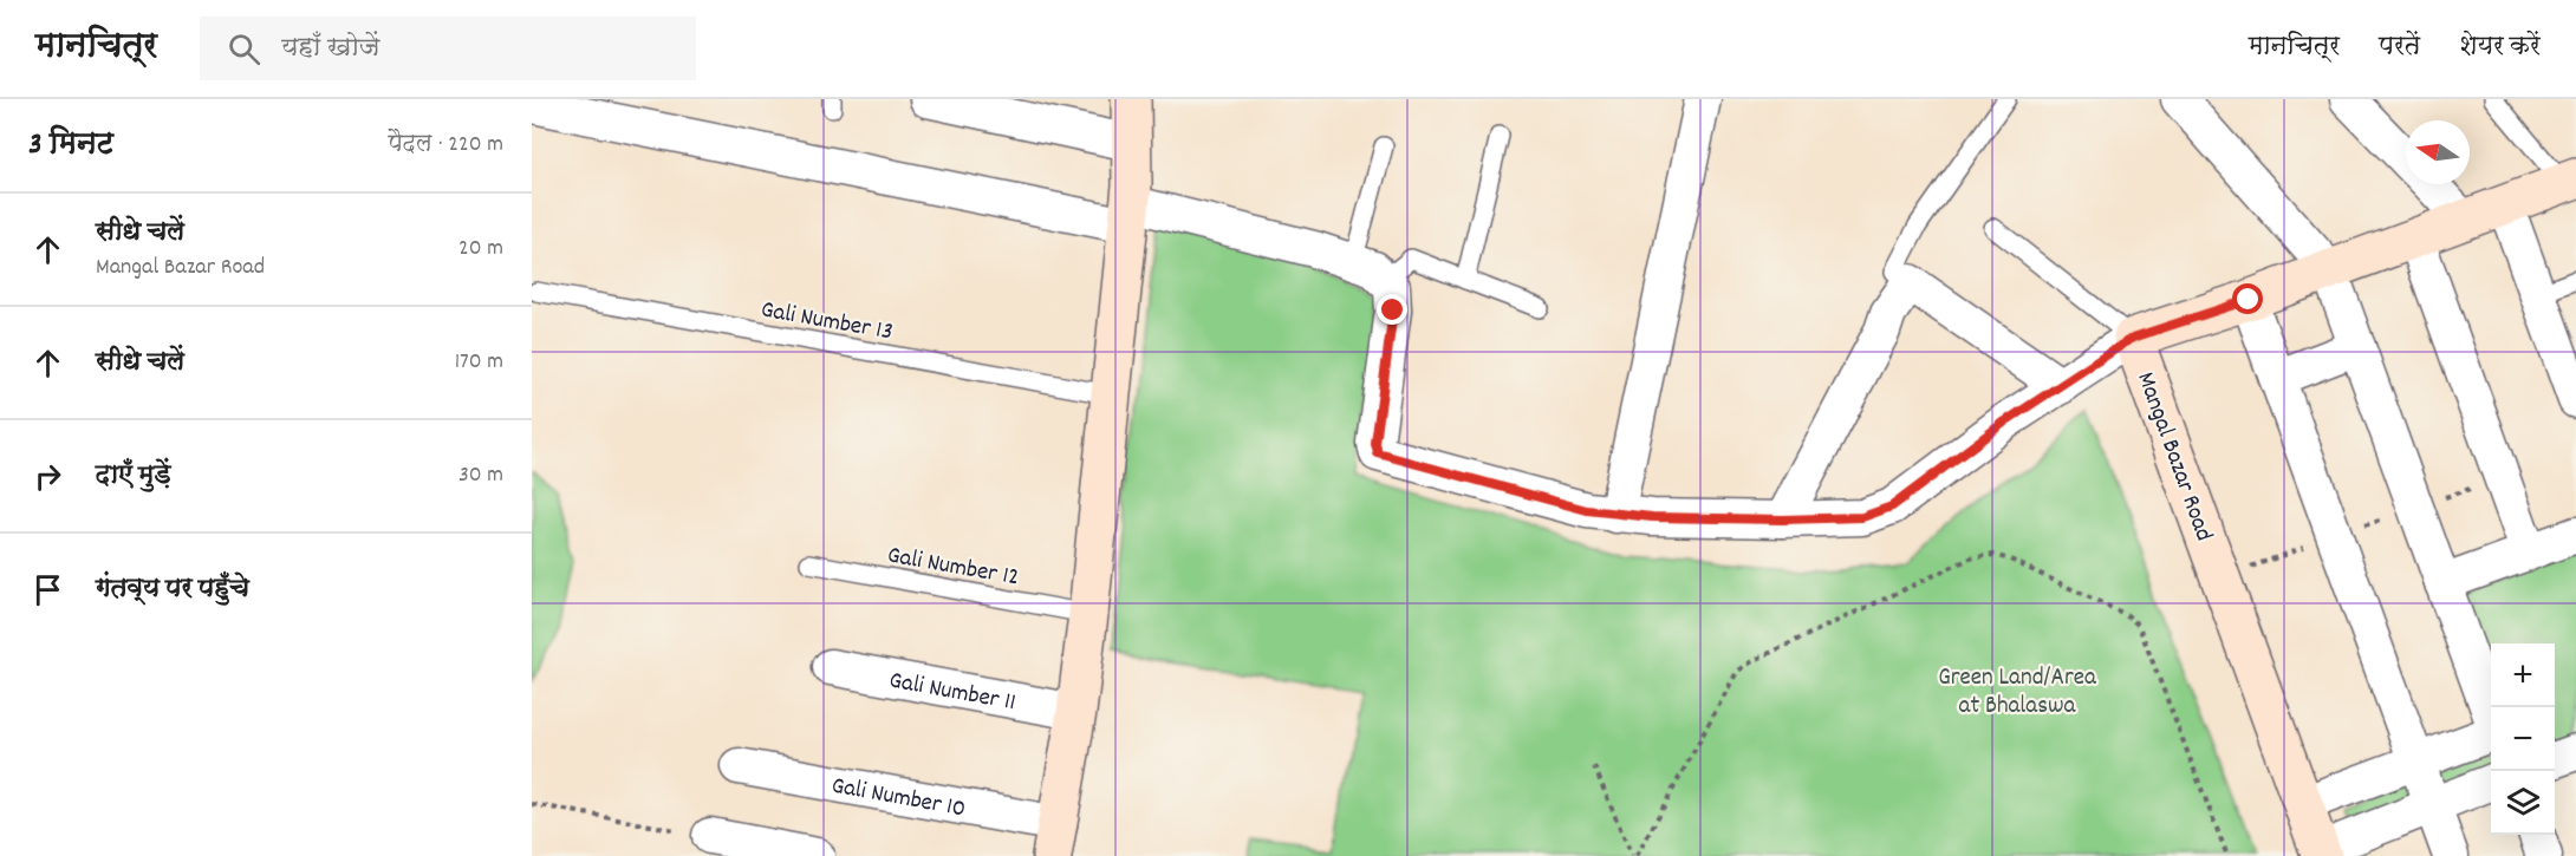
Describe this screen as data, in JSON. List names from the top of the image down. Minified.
{"streets":{"street":["Mangal Bazar Road","Gali Number 11","Gali Number 10"],"lane":["Gali Number 13","Gali Number 12"]},"parks":["Green Land/Area at Bhalaswa"],"north":"left","page":{"header":"मानचित्र","search":"यहाँ खोजें","nav":["मानचित्र","परतें","शेयर करें"],"heading":["3 मिनट","पैदल · 220 m"],"list":[["सीधे चलें","Mangal Bazar Road","20 m"],["सीधे चलें","170 m"],["दाएँ मुड़ें","30 m"],"गंतव्य पर पहुँचे"],"map_buttons":["+","−"]}}
